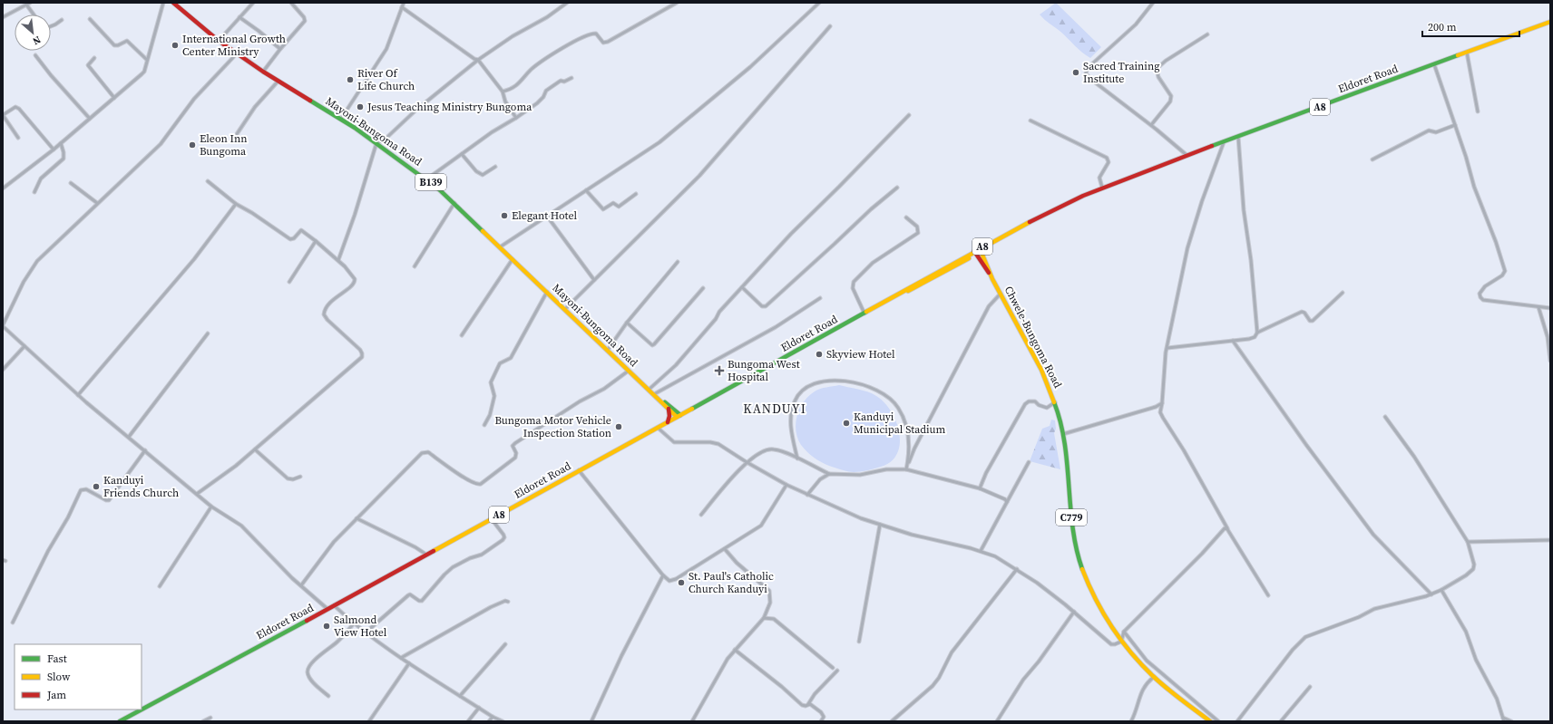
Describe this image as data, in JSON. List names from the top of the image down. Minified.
{"streets":{"main road":["Eldoret Road","A8","Mayoni-Bungoma Road","B139","Chwele-Bungoma Road","C779"]},"crossings":[["Eldoret Road","Chwele-Bungoma Road"]],"districts":["KANDUYI"],"places":{"other":["International Growth Center Ministry","Sacred Training Institute","River Of Life Church","Jesus Teaching Ministry Bungoma","Eleon Inn Bungoma","Elegant Hotel","Skyview Hotel","Kanduyi Municipal Stadium","Bungoma Motor Vehicle Inspection Station","Kanduyi Friends Church","St. Paul's Catholic Church Kanduyi","Salmond View Hotel"],"health":["Bungoma West Hospital"]},"legend":["Fast","Slow","Jam"],"scale_bar":"200 m","north":"bottom right"}
